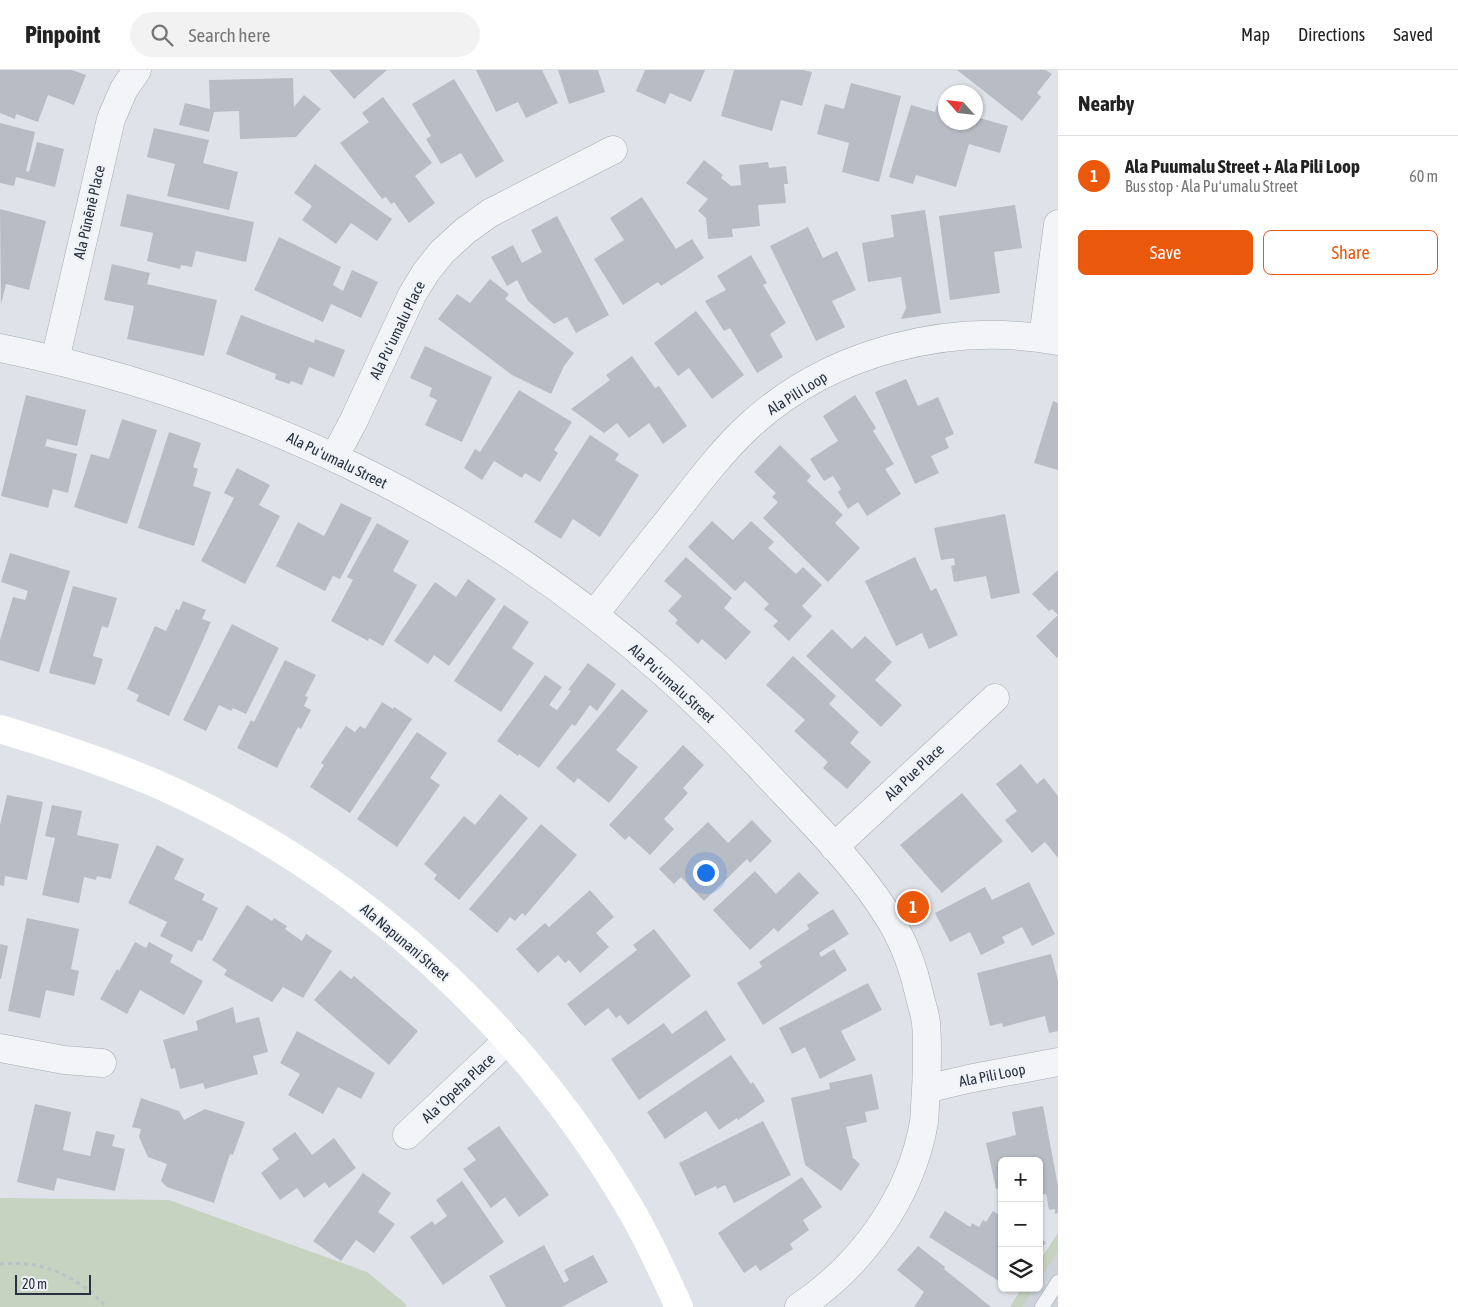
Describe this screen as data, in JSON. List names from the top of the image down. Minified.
{"streets":{"street":["Ala Pūnēnē Place","Ala Puʻumalu Place","Ala Pili Loop","Ala Puʻumalu Street","Ala Pue Place","Ala Napunani Street","Ala ʻOpeha Place"]},"crossings":[["Ala Pūnēnē Place","Ala Puʻumalu Street"],["Ala Puʻumalu Place","Ala Puʻumalu Street"],["Ala Pili Loop","Ala Puʻumalu Street"],["Ala Puʻumalu Street","Ala Pue Place"],["Ala Napunani Street","Ala ʻOpeha Place"]],"scale_bar":"20 m","north":"top left","page":{"header":"Pinpoint","search":"Search here","nav":["Map","Directions","Saved"],"heading":"Nearby","list":[{"mark":"1","name":"Ala Puumalu Street + Ala Pili Loop","note":"Bus stop · Ala Puʻumalu Street","value":"60 m"}],"buttons":["Save","Share"],"pins":"1","map_buttons":["+","−"],"scale":"20 m"}}
